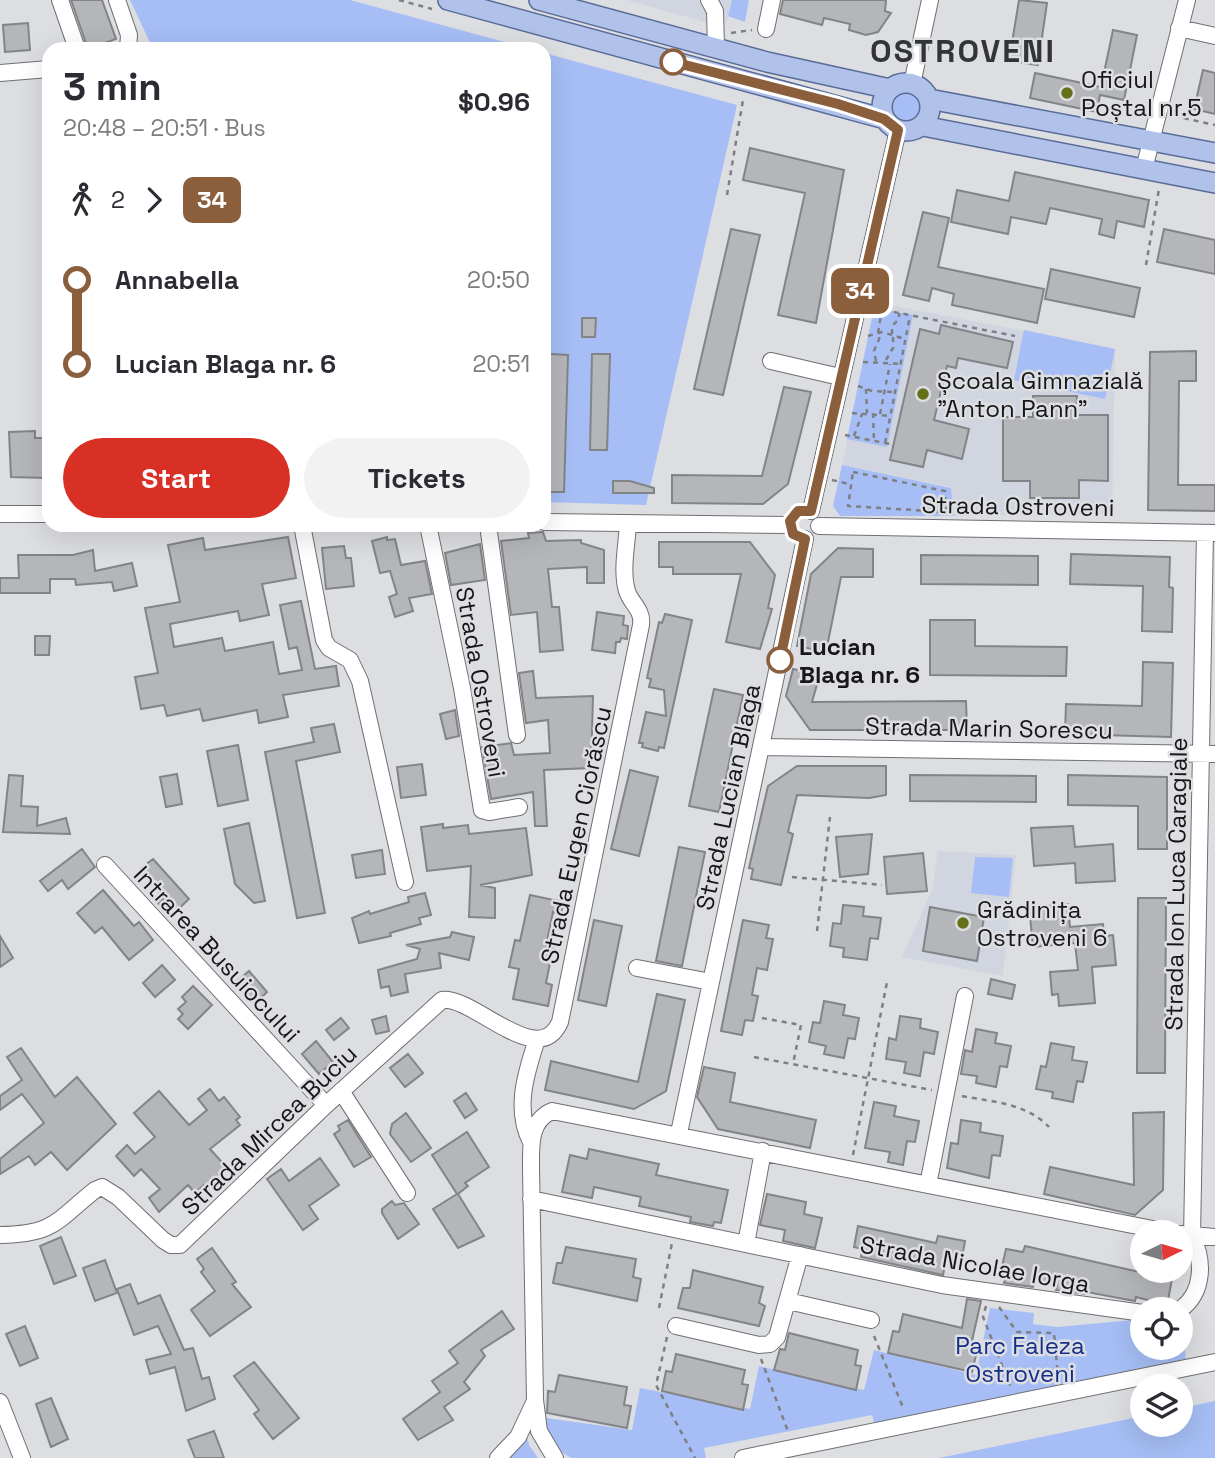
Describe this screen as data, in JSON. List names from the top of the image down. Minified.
{"streets":{"street":["Strada Ostroveni","Strada Marin Sorescu","Strada Lucian Blaga","Strada Eugen Ciorăscu","Strada Ion Luca Caragiale","Intrarea Busuiocului","Strada Mircea Buciu","Strada Nicolae Iorga"]},"crossings":[["Strada Ostroveni","Strada Lucian Blaga"],["Strada Ostroveni","Strada Ion Luca Caragiale"],["Strada Marin Sorescu","Strada Lucian Blaga"],["Strada Marin Sorescu","Strada Ion Luca Caragiale"],["Strada Eugen Ciorăscu","Strada Mircea Buciu"],["Intrarea Busuiocului","Strada Mircea Buciu"]],"districts":["OSTROVENI"],"parks":["Parc Faleza Ostroveni"],"places":["Oficiul Poștal nr.5","Școala Gimnazială \"Anton Pann\"","Lucian Blaga nr. 6","Grădinița Ostroveni 6"],"lines":["bus line 34"],"north":"right","page":{"on_map":"34","heading":["3 min","20:48 – 20:51 · Bus","$0.96"],"legs":["2","34"],"list":[{"name":"Annabella","value":"20:50"},{"name":"Lucian Blaga nr. 6","value":"20:51"}],"buttons":["Start","Tickets"]}}
